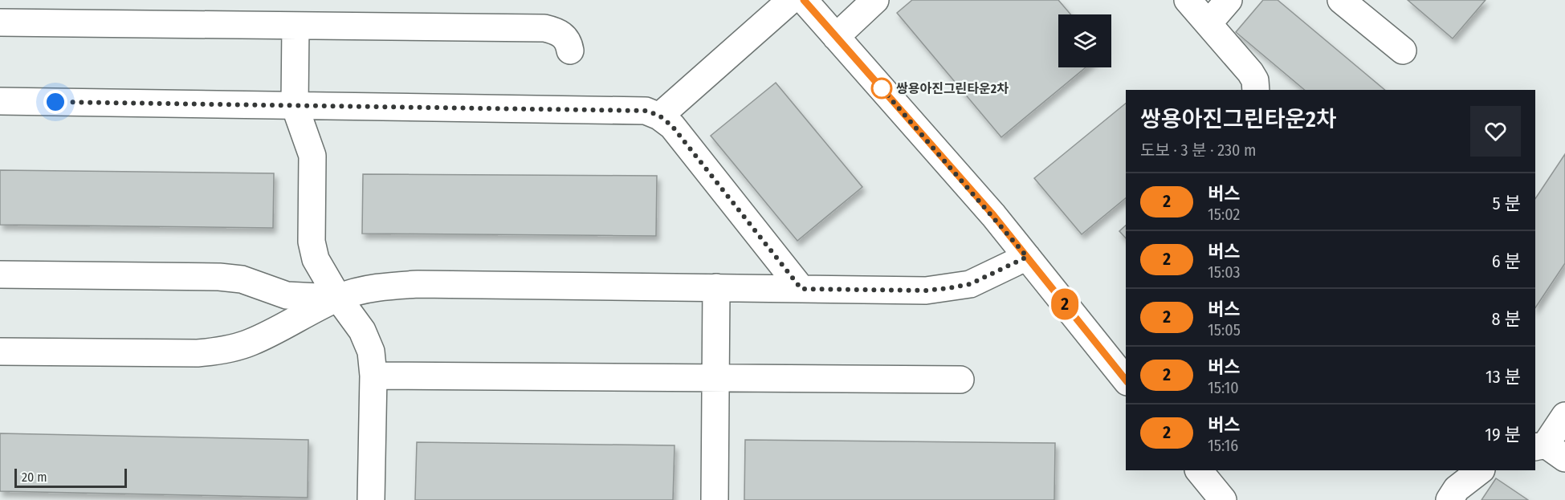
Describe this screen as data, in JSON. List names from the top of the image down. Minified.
{"places":["쌍용아진그린타운2차"],"lines":["bus line 2"],"scale_bar":"20 m","page":{"on_map":"2","heading":["쌍용아진그린타운2차","도보 · 3 분 · 230 m"],"list":[{"mark":"2","name":"버스","note":"15:02","value":"5 분"},{"mark":"2","name":"버스","note":"15:03","value":"6 분"},{"mark":"2","name":"버스","note":"15:05","value":"8 분"},{"mark":"2","name":"버스","note":"15:10","value":"13 분"},{"mark":"2","name":"버스","note":"15:16","value":"19 분"}],"scale":"20 m"}}
